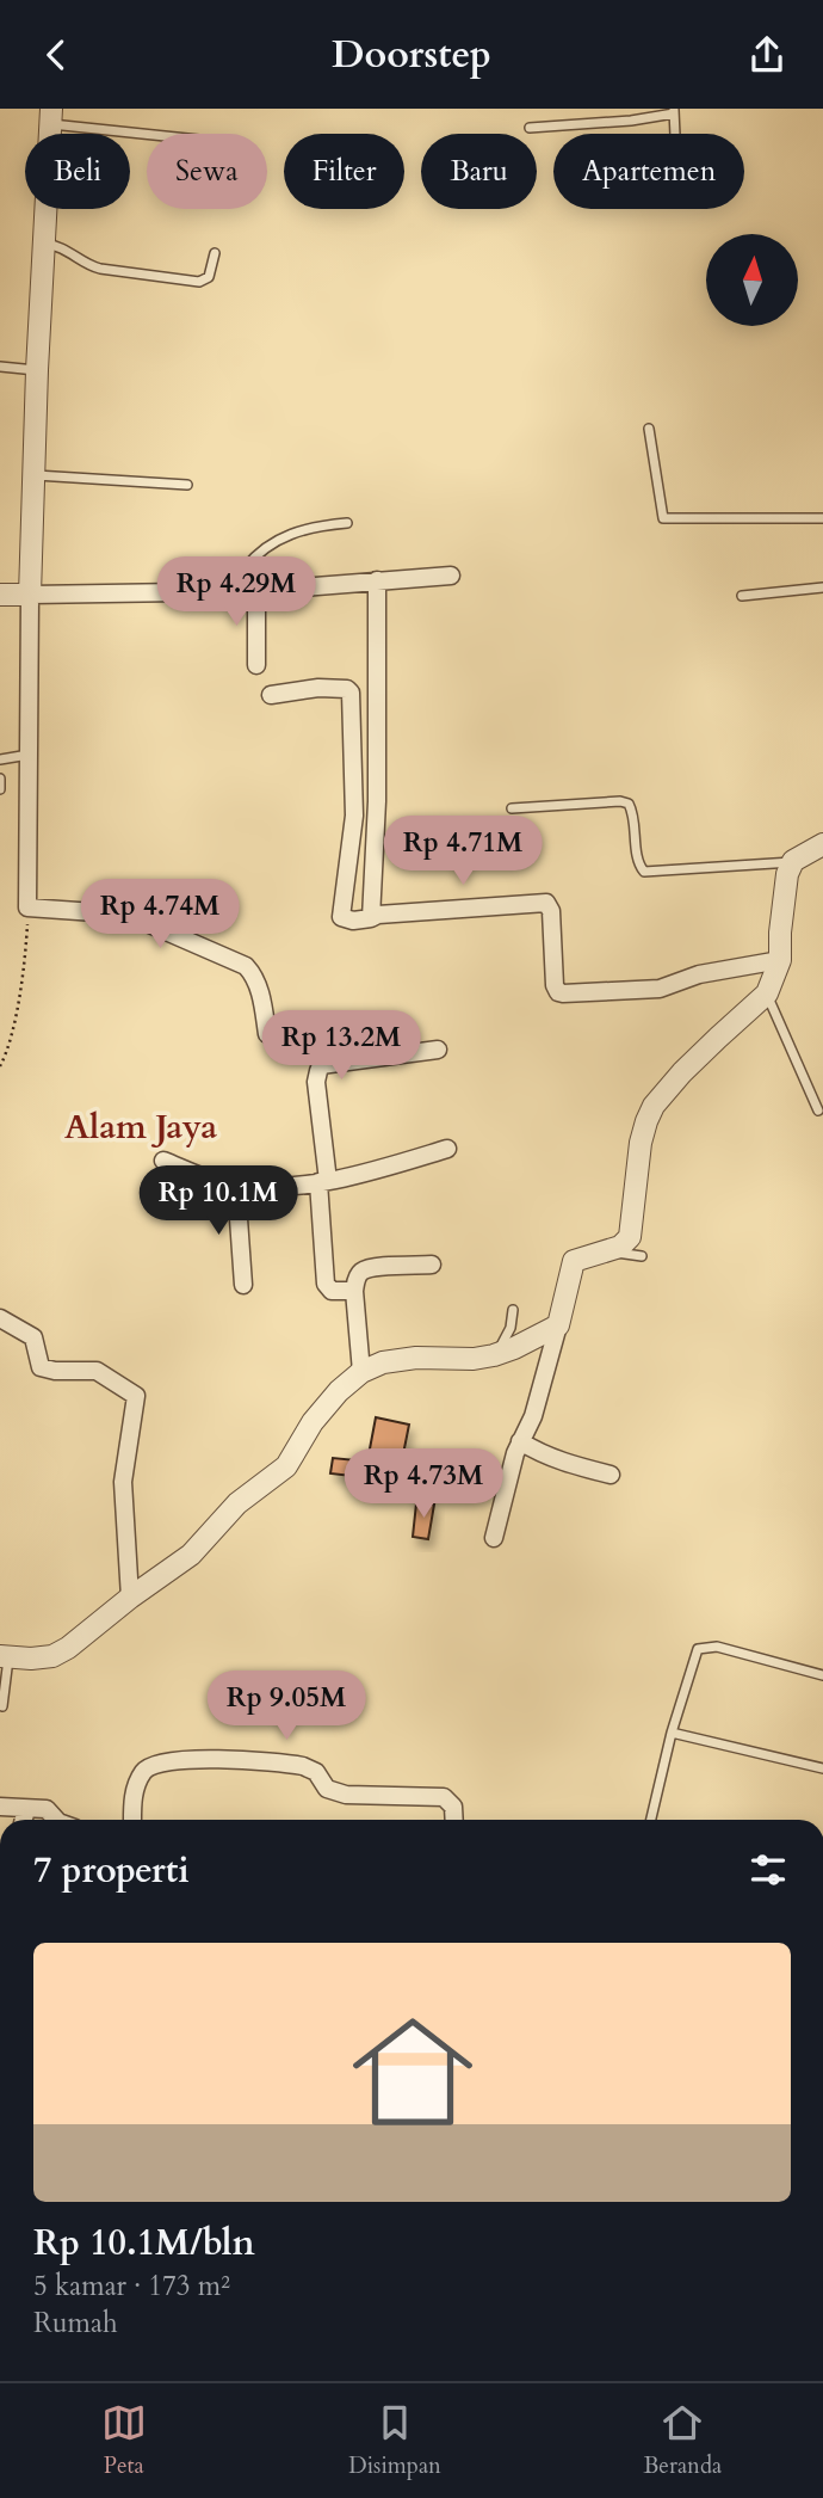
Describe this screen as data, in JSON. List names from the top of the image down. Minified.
{"districts":["Alam Jaya"],"north":"top","page":{"header":"Doorstep","chip":["Beli","Sewa","Filter","Baru","Apartemen"],"price":["Rp 4.29M","Rp 4.71M","Rp 4.74M","Rp 13.2M","Rp 10.1M","Rp 4.73M","Rp 9.05M"],"heading":"7 properti","list":[{"name":"Rp 10.1M/bln","note":"5 kamar · 173 m² · Rumah"}],"tabs":["Peta","Disimpan","Beranda"]}}
